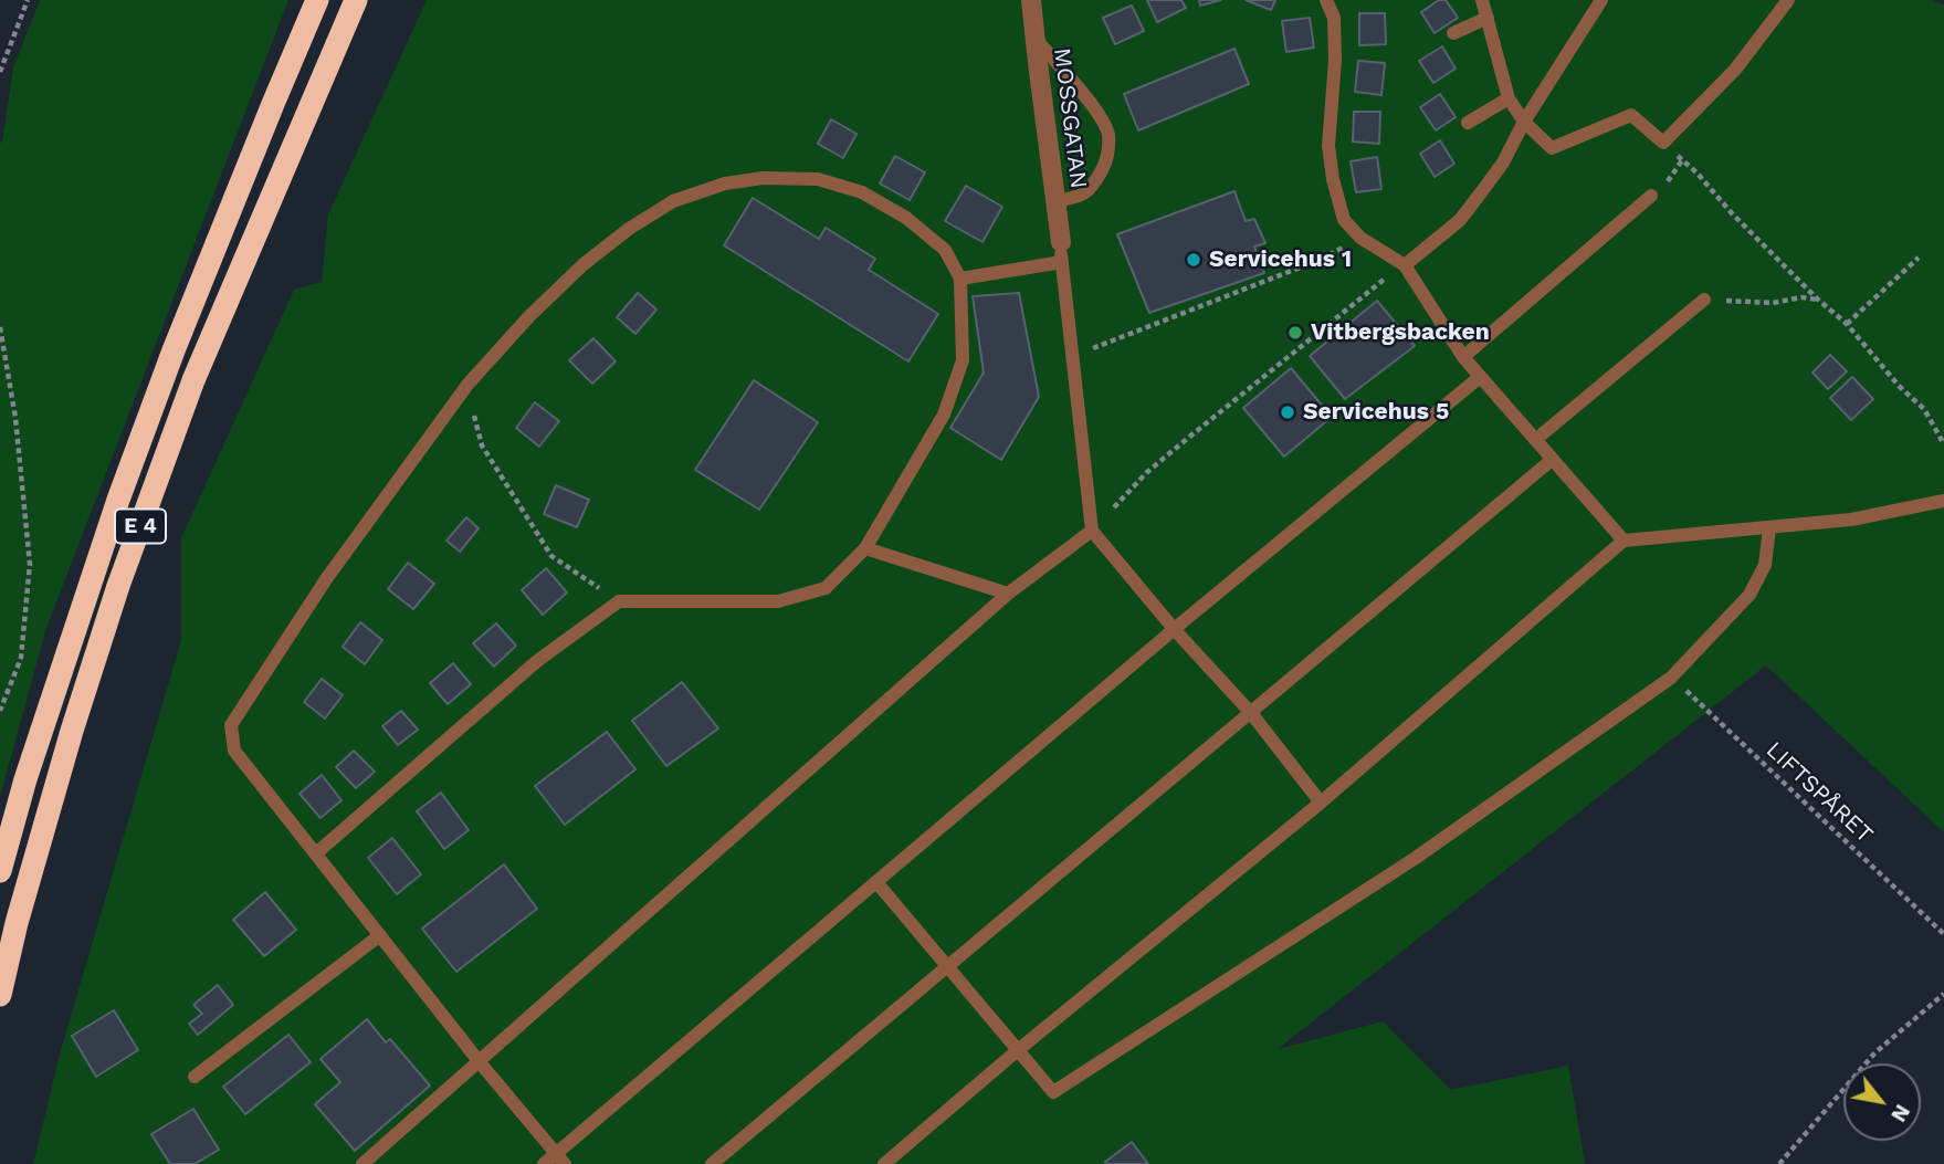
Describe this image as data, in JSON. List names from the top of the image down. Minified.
{"streets":{"highway":["E 4"],"street":["MOSSGATAN"],"path":["LIFTSPÅRET"]},"places":["Servicehus 1","Vitbergsbacken","Servicehus 5"],"north":"bottom right"}
